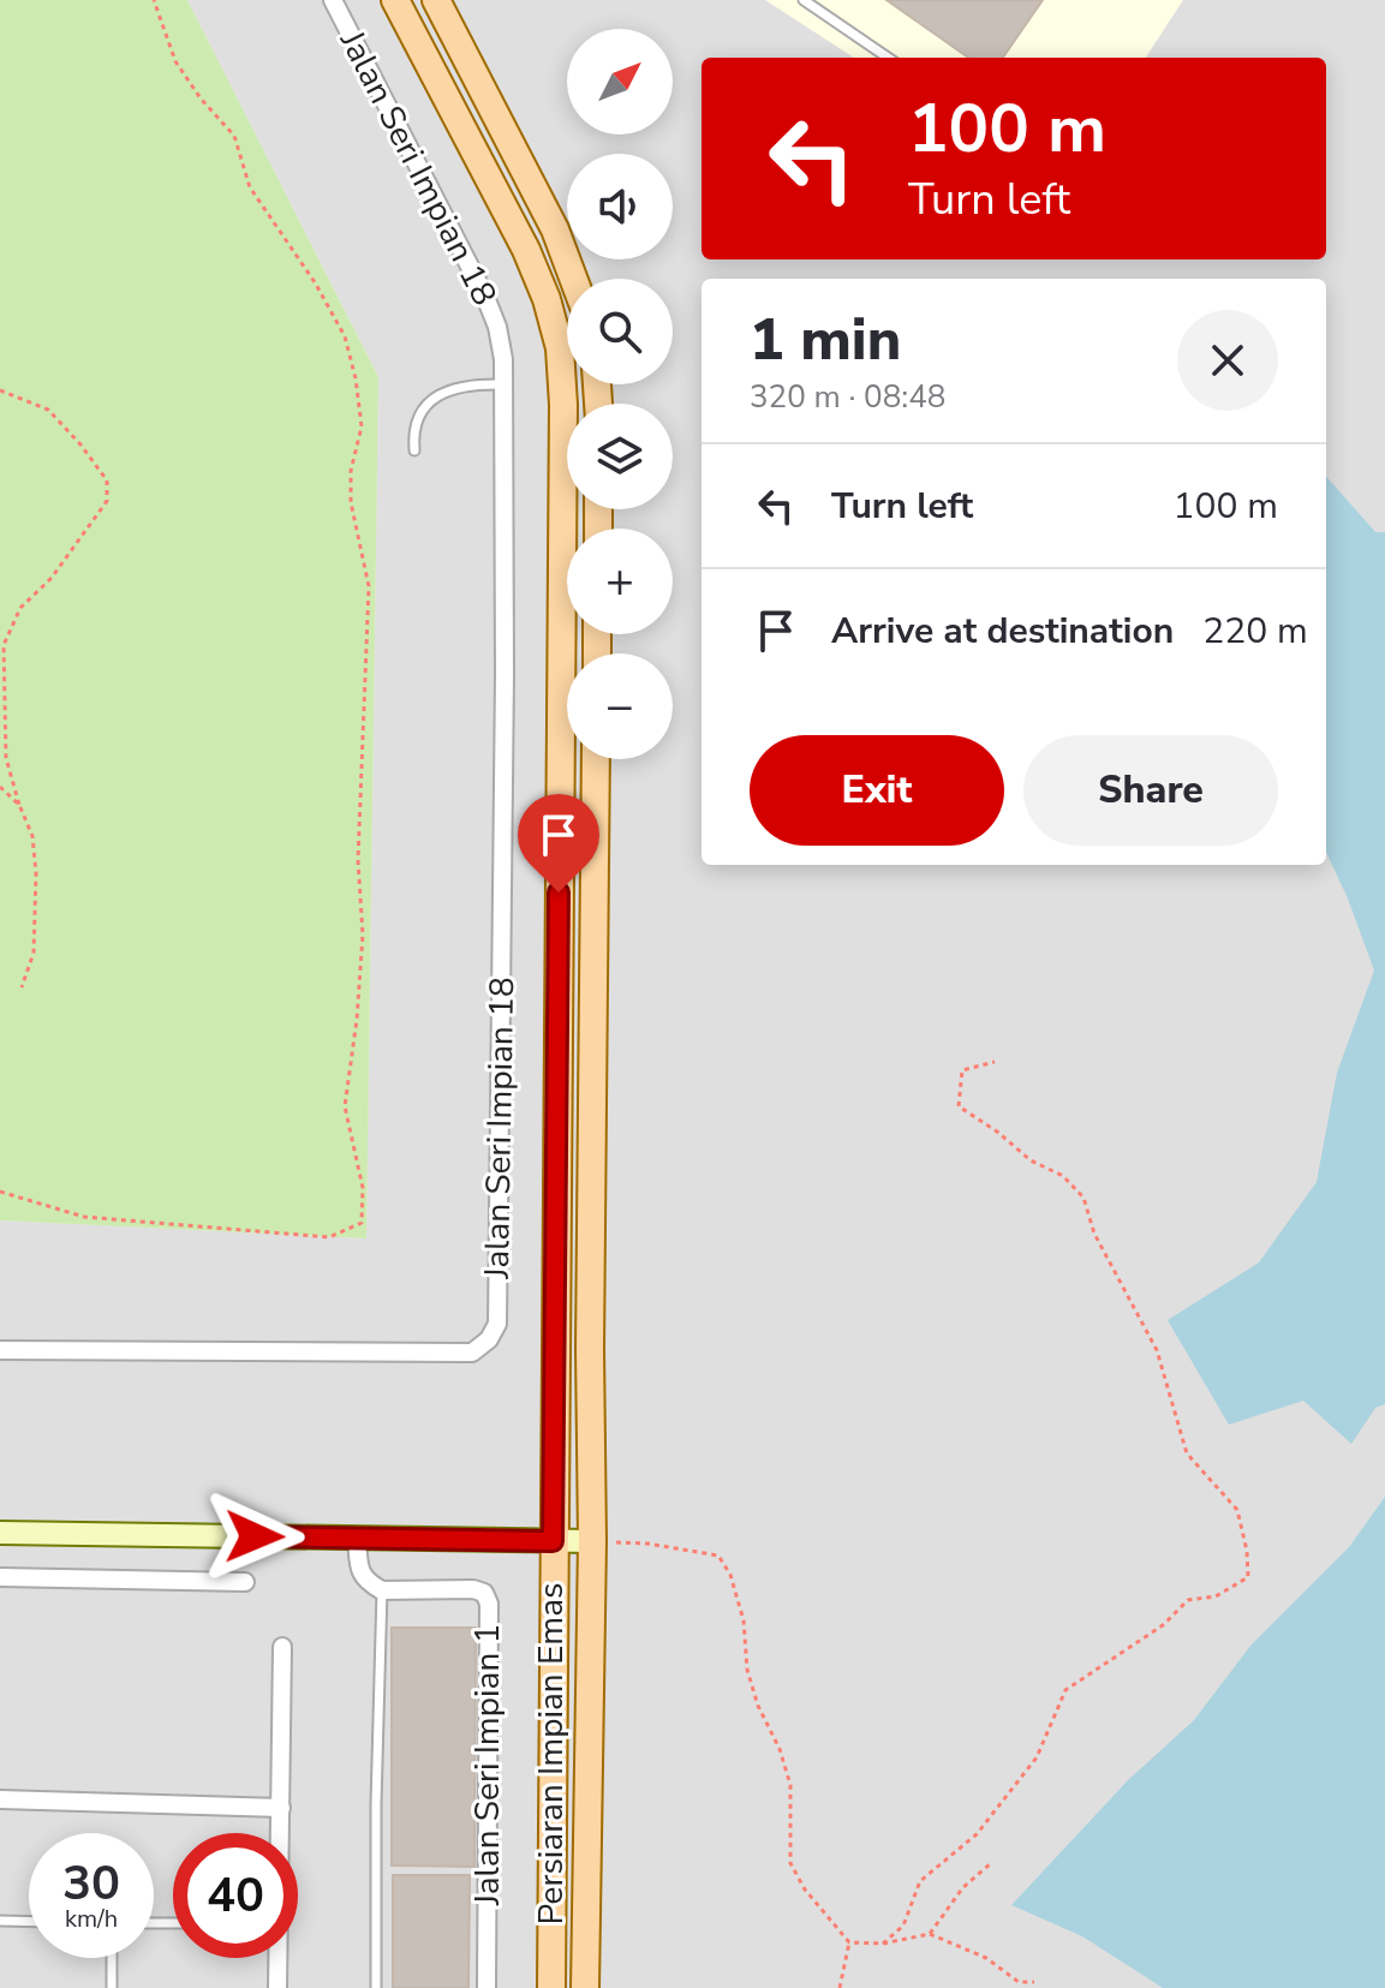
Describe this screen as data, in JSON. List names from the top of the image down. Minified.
{"streets":{"main road":["Persiaran Impian Emas"],"street":["Jalan Seri Impian 18","Jalan Seri Impian 1"]},"north":"top right","page":{"map_buttons":["+","−"],"turn":["100 m","Turn left"],"heading":["1 min","320 m · 08:48"],"list":[{"name":"Turn left","value":"100 m"},{"name":"Arrive at destination","value":"220 m"}],"buttons":["Exit","Share"],"speed":"30 km/h","limit":"40"}}
